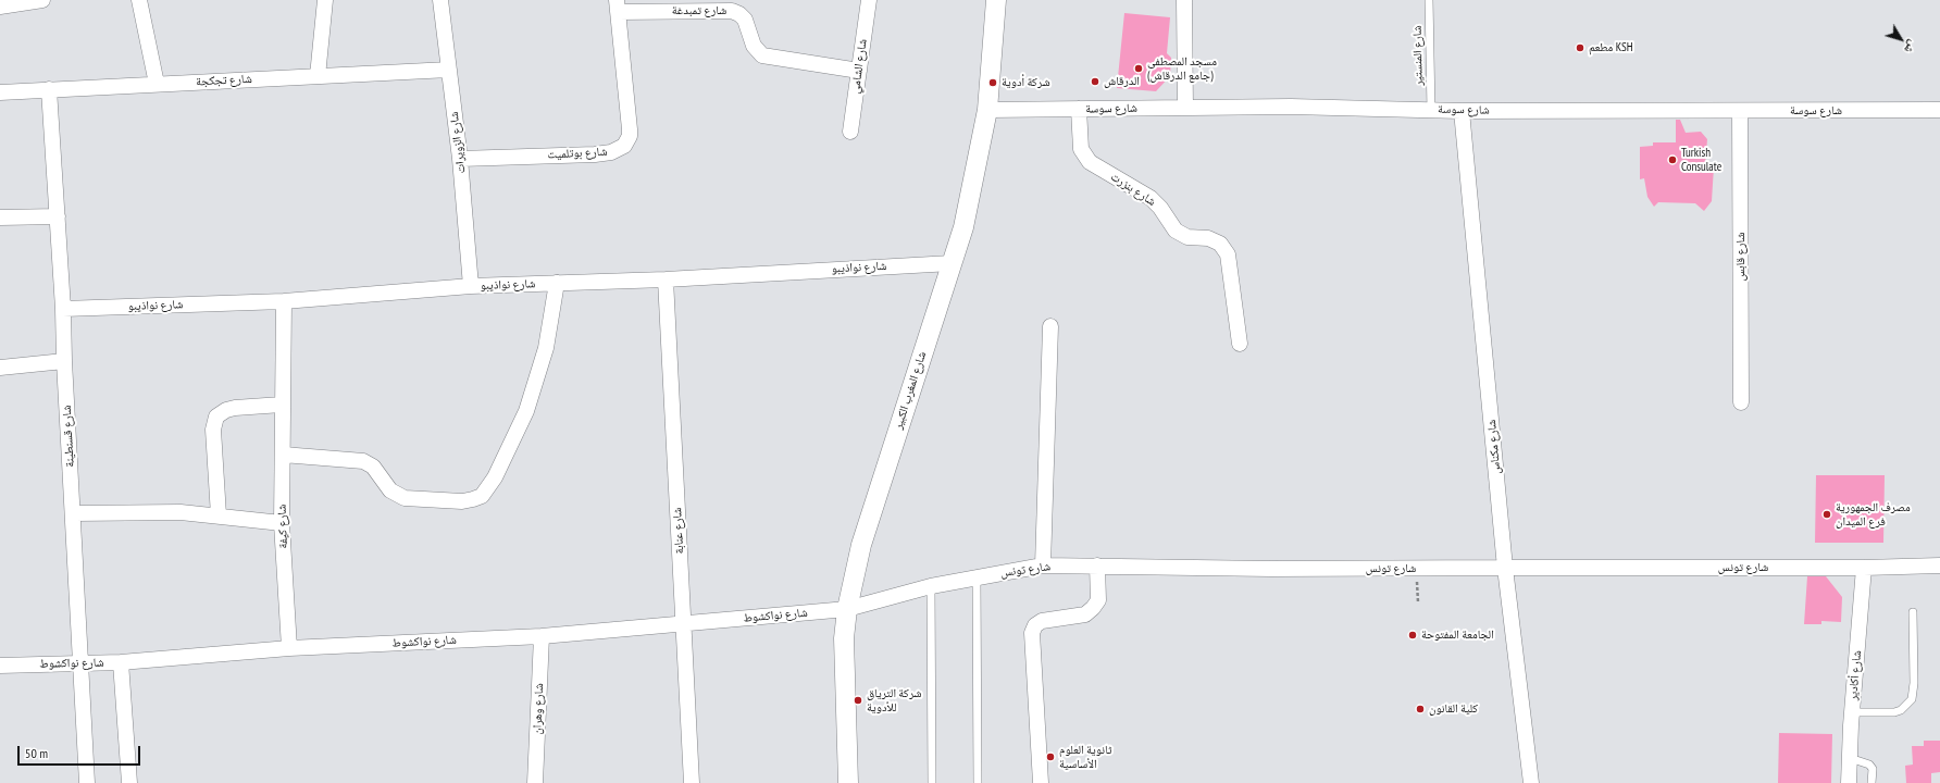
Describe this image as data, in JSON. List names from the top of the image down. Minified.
{"streets":{"street":["شارع تمبدغة","شارع الشامي","شارع تجكجة","شارع سوسة","شارع الزويرات","شارع بوتلميت","شارع بنزرت","شارع قابس","شارع نواذيبو","شارع المغرب الكبير","شارع قسنطينة","شارع مكناس","شارع كيفة","شارع عنابة","شارع تونس","شارع نواكشوط","شارع أكادير","شارع وهران"],"lane":["شارع المنستير"]},"crossings":[["شارع تمبدغة","شارع الشامي"],["شارع تمبدغة","شارع بوتلميت"],["شارع المنستير","شارع سوسة"],["شارع تجكجة","شارع الزويرات"],["شارع تجكجة","شارع قسنطينة"],["شارع سوسة","شارع بنزرت"],["شارع سوسة","شارع قابس"],["شارع سوسة","شارع المغرب الكبير"],["شارع سوسة","شارع مكناس"],["شارع الزويرات","شارع بوتلميت"],["شارع الزويرات","شارع نواذيبو"],["شارع نواذيبو","شارع المغرب الكبير"],["شارع نواذيبو","شارع قسنطينة"],["شارع نواذيبو","شارع كيفة"],["شارع نواذيبو","شارع عنابة"],["شارع المغرب الكبير","شارع تونس"],["شارع المغرب الكبير","شارع نواكشوط"],["شارع قسنطينة","شارع نواكشوط"],["شارع مكناس","شارع تونس"],["شارع كيفة","شارع نواكشوط"],["شارع عنابة","شارع نواكشوط"],["شارع تونس","شارع نواكشوط"],["شارع تونس","شارع أكادير"],["شارع نواكشوط","شارع وهران"]],"places":["مطعم KSH","مسجد المصطفى (جامع الدرقاش)","الدرقاش","شركة أدوية","Turkish Consulate","مصرف الجمهورية فرع الميدان","الجامعة المفتوحة","شركة الترياق للأدوية","كلية القانون","ثانوية العلوم الأساسية"],"scale_bar":"50 m","north":"bottom right"}
